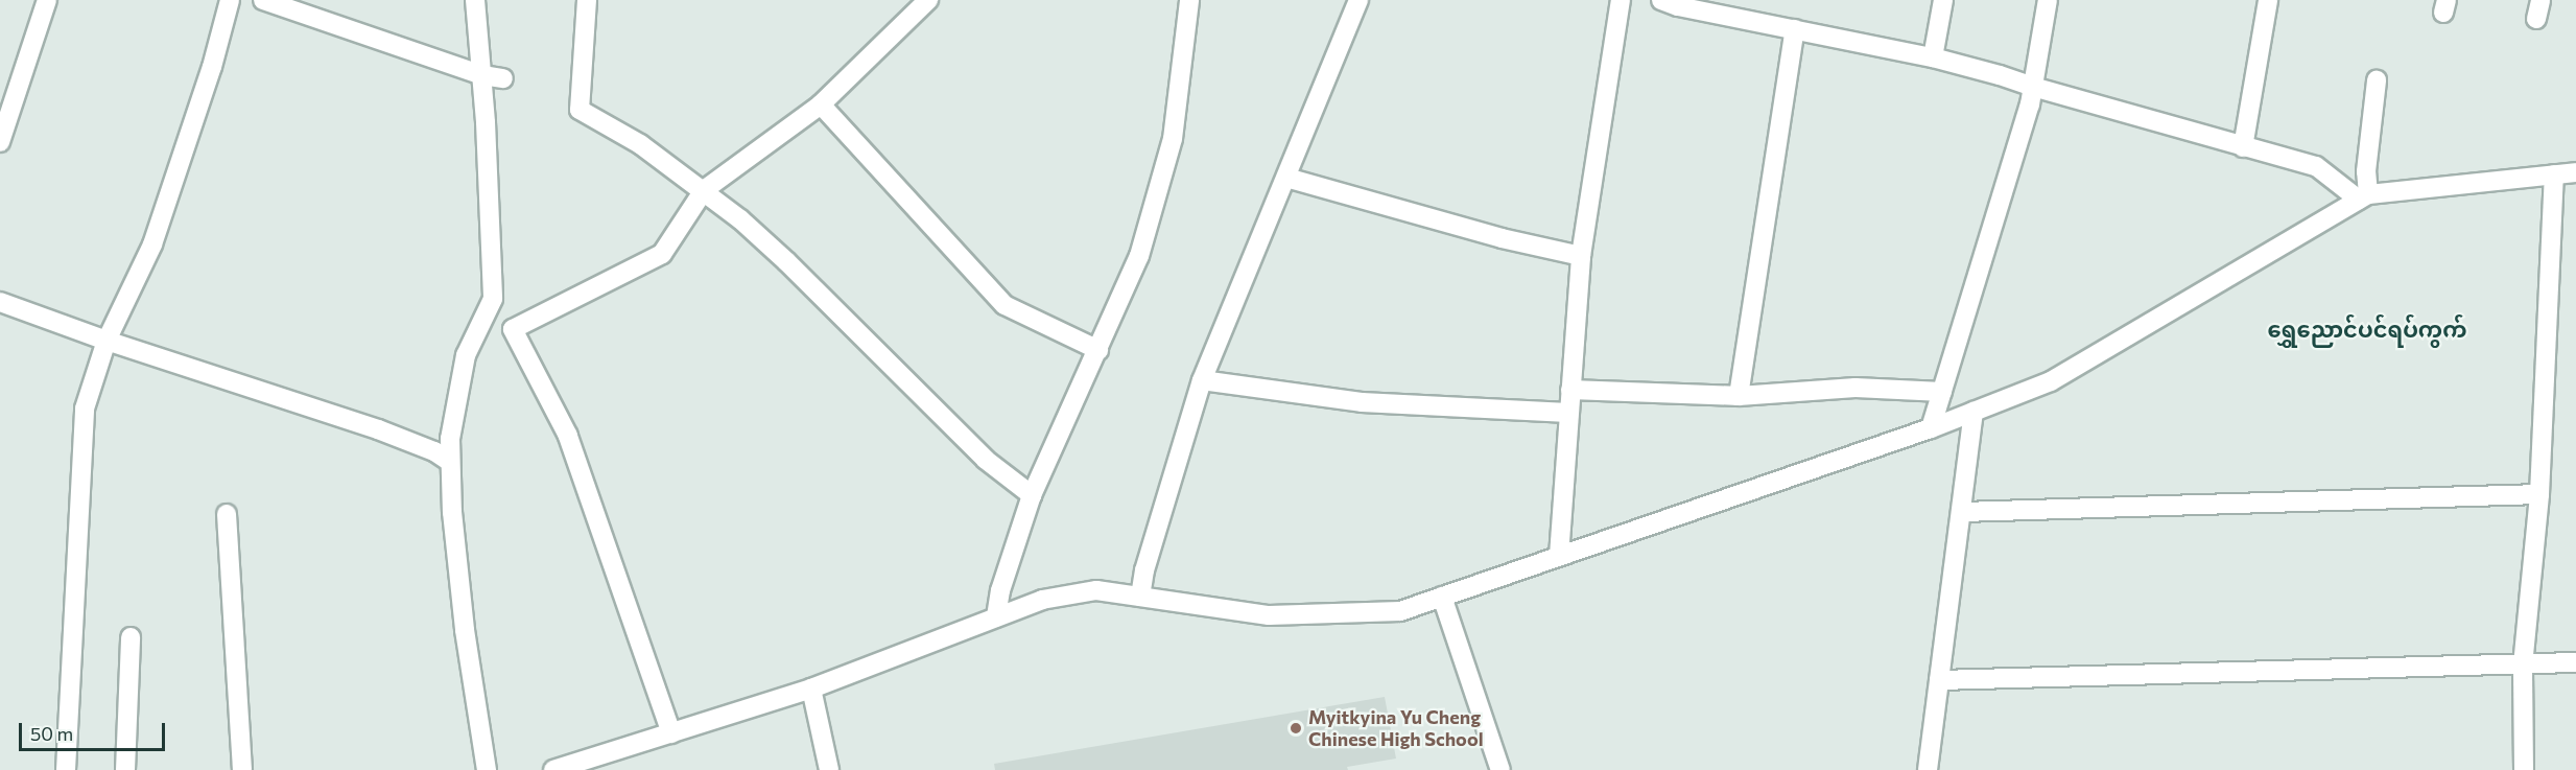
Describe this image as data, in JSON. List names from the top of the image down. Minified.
{"districts":["ရွှေညောင်ပင်ရပ်ကွက်"],"places":["Myitkyina Yu Cheng Chinese High School"],"scale_bar":"50 m"}
